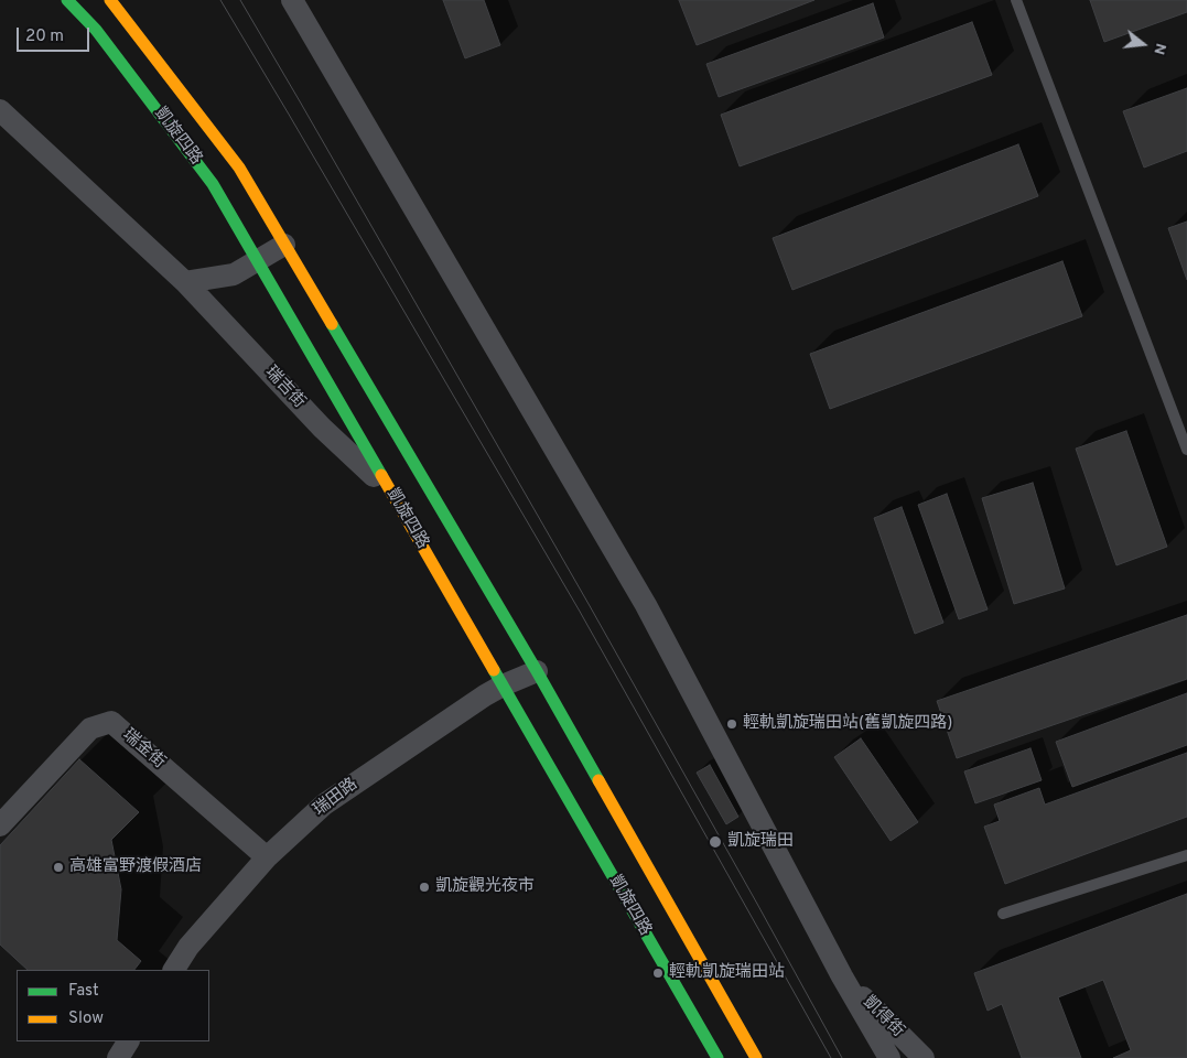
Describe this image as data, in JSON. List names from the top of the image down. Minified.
{"streets":{"street":["凱旋四路","瑞吉街","瑞金街","瑞田路","凱得街"]},"crossings":[["凱旋四路","瑞吉街"],["凱旋四路","瑞田路"],["瑞金街","瑞田路"]],"places":["輕軌凱旋瑞田站(舊凱旋四路)","凱旋瑞田","高雄富野渡假酒店","凱旋觀光夜市","輕軌凱旋瑞田站"],"legend":["Fast","Slow"],"scale_bar":"20 m","north":"right"}
